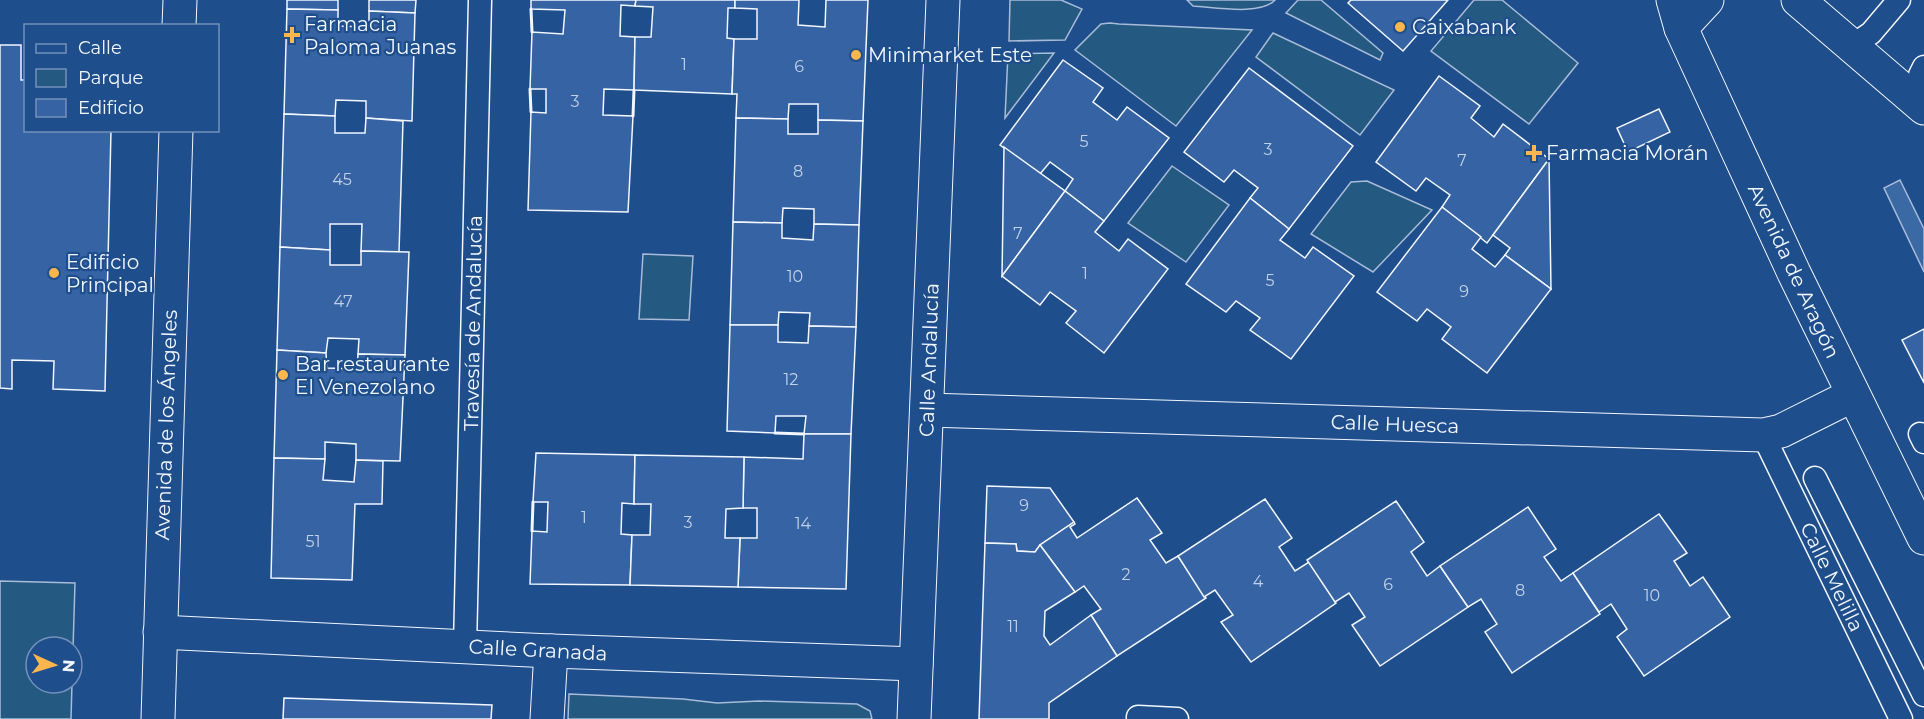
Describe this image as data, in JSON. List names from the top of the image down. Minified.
{"streets":{"street":["Avenida de Aragón","Calle Andalucía","Calle Huesca","Avenida de los Ángeles","Calle Granada"],"lane":["Travesía de Andalucía","Calle Melilla"]},"crossings":[["Avenida de Aragón","Calle Huesca"],["Travesía de Andalucía","Calle Granada"],["Calle Andalucía","Calle Huesca"],["Calle Andalucía","Calle Granada"],["Calle Huesca","Calle Melilla"],["Avenida de los Ángeles","Calle Granada"]],"places":{"other":["Caixabank","Minimarket Este","Edificio Principal","Bar restaurante El Venezolano"],"health":["Farmacia Paloma Juanas","Farmacia Morán"]},"house_numbers":["1","6","3","5","3","7","8","45","7","1","10","5","9","47","12","9","1","3","14","51","2","4","6","8","10","11"],"legend":["Calle","Parque","Edificio"],"north":"right"}
